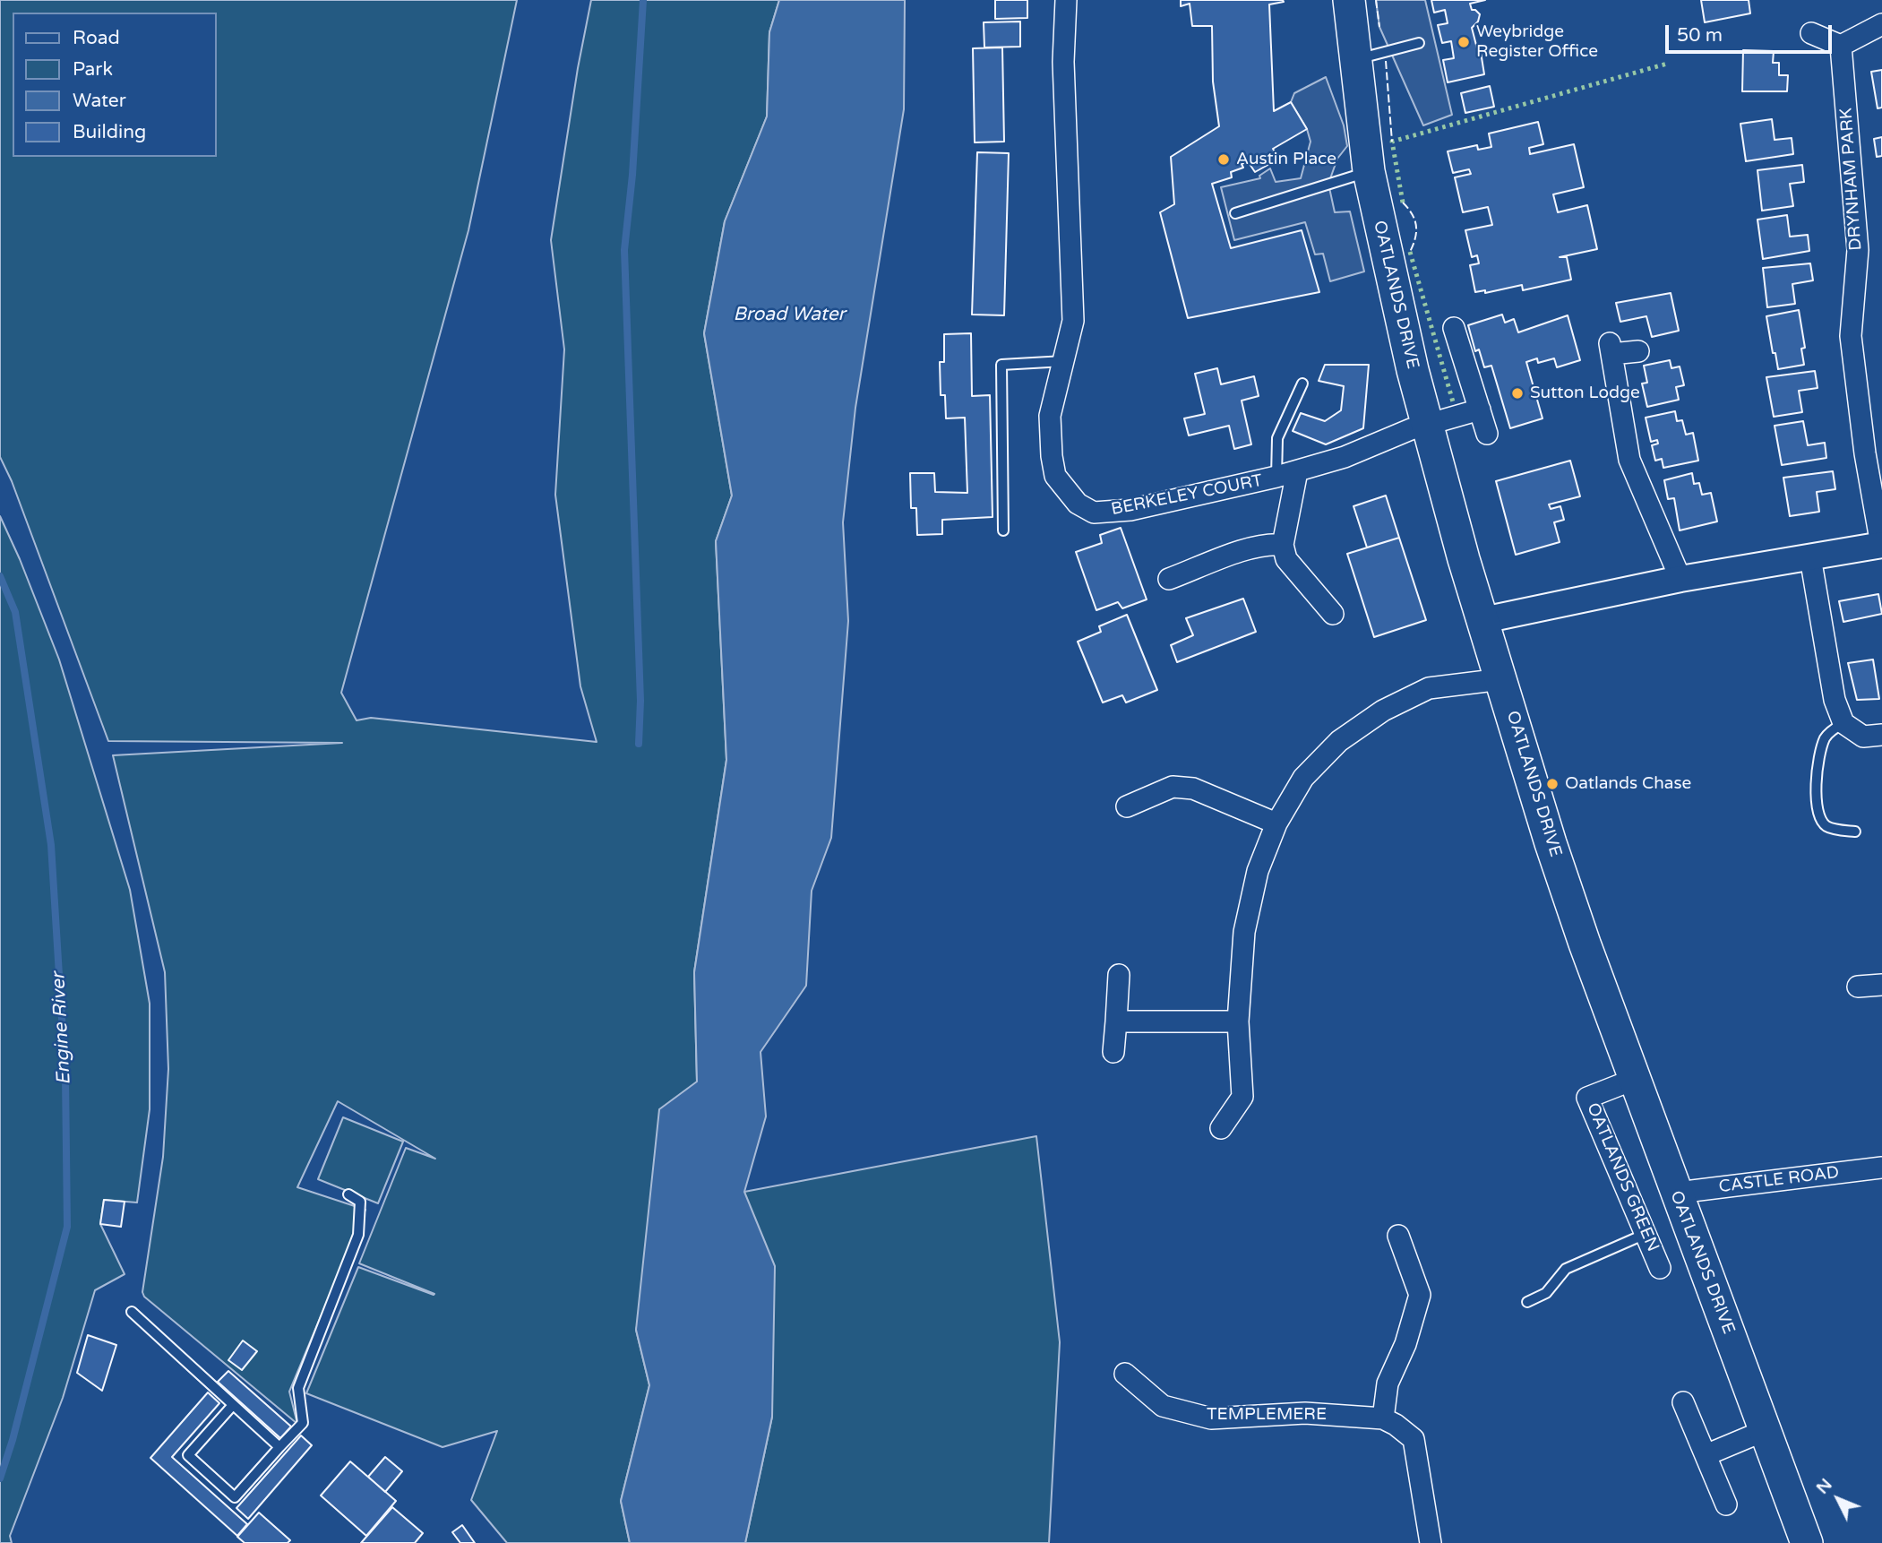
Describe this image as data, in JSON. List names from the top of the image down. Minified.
{"streets":{"main road":["OATLANDS DRIVE"],"street":["DRYNHAM PARK","BERKELEY COURT","OATLANDS GREEN","CASTLE ROAD","TEMPLEMERE"]},"crossings":[["OATLANDS DRIVE","BERKELEY COURT"],["OATLANDS DRIVE","OATLANDS GREEN"],["OATLANDS DRIVE","CASTLE ROAD"]],"water":["Broad Water","Engine River"],"places":["Weybridge Register Office","Austin Place","Sutton Lodge","Oatlands Chase"],"legend":["Road","Park","Water","Building"],"scale_bar":"50 m","north":"top left"}
